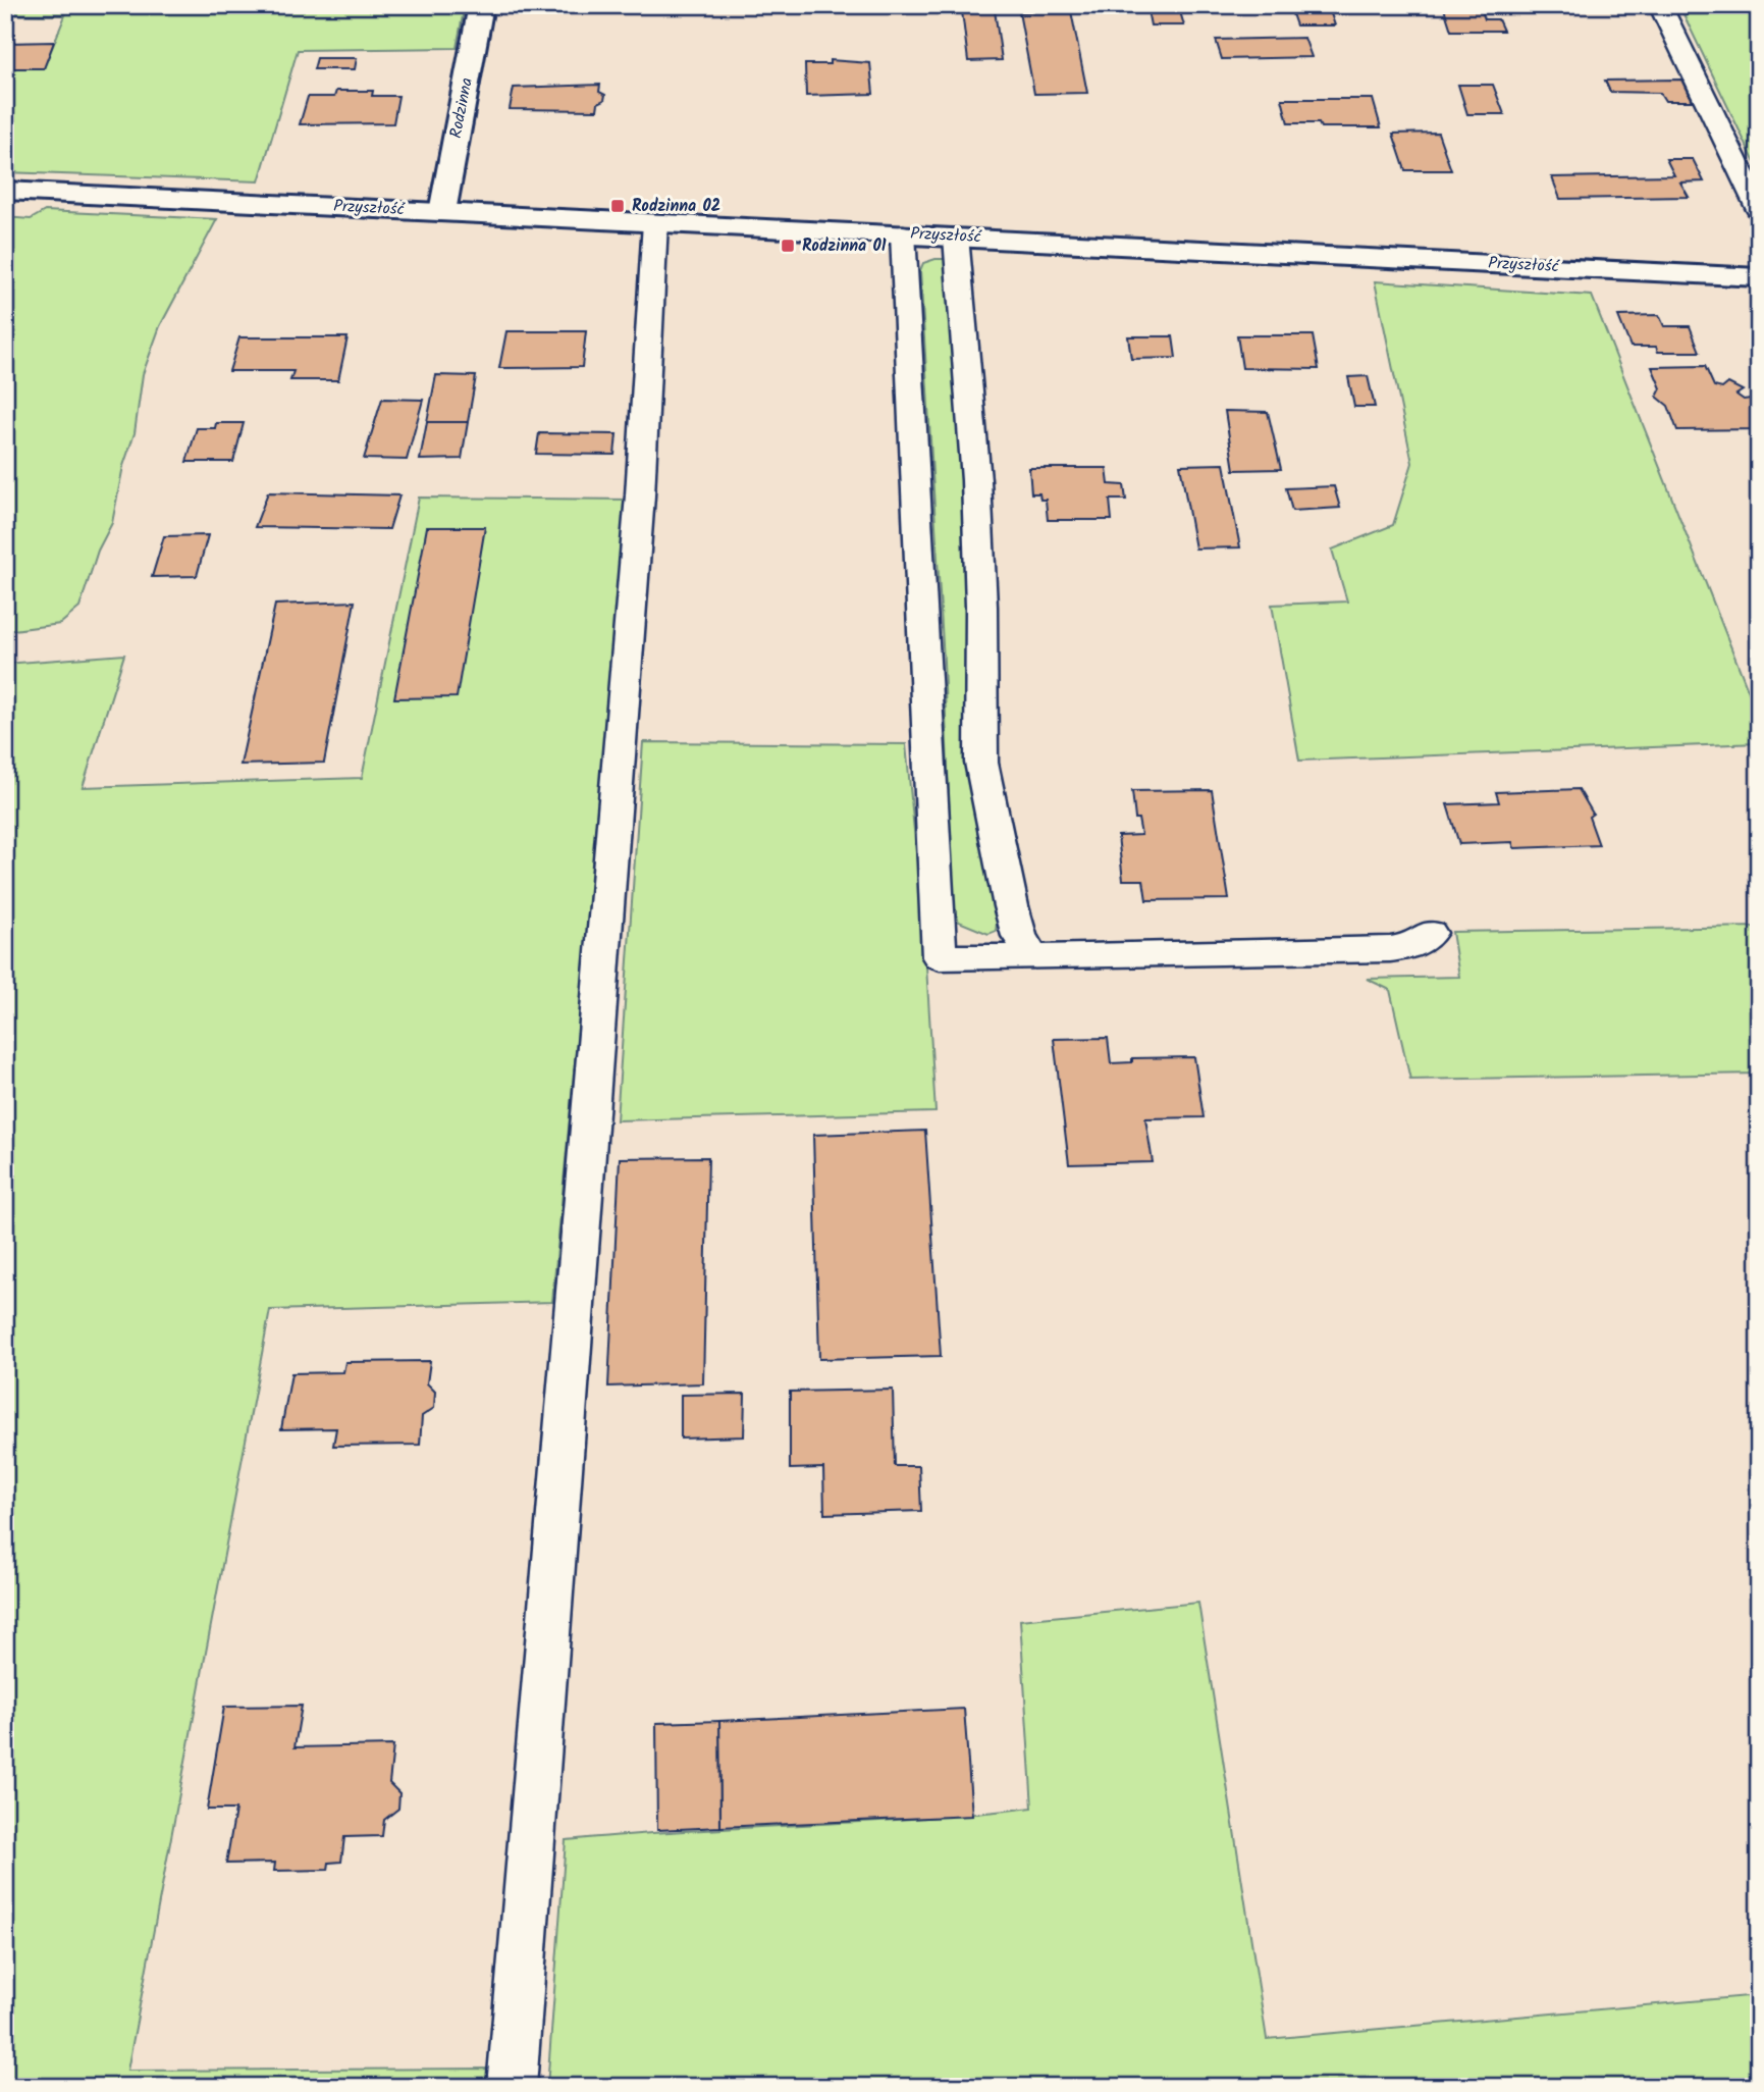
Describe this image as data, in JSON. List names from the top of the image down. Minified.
{"streets":{"street":["Rodzinna","Przyszłość"]},"crossings":[["Rodzinna","Przyszłość"]],"places":{"transit":["Rodzinna 02","Rodzinna 01"]}}
